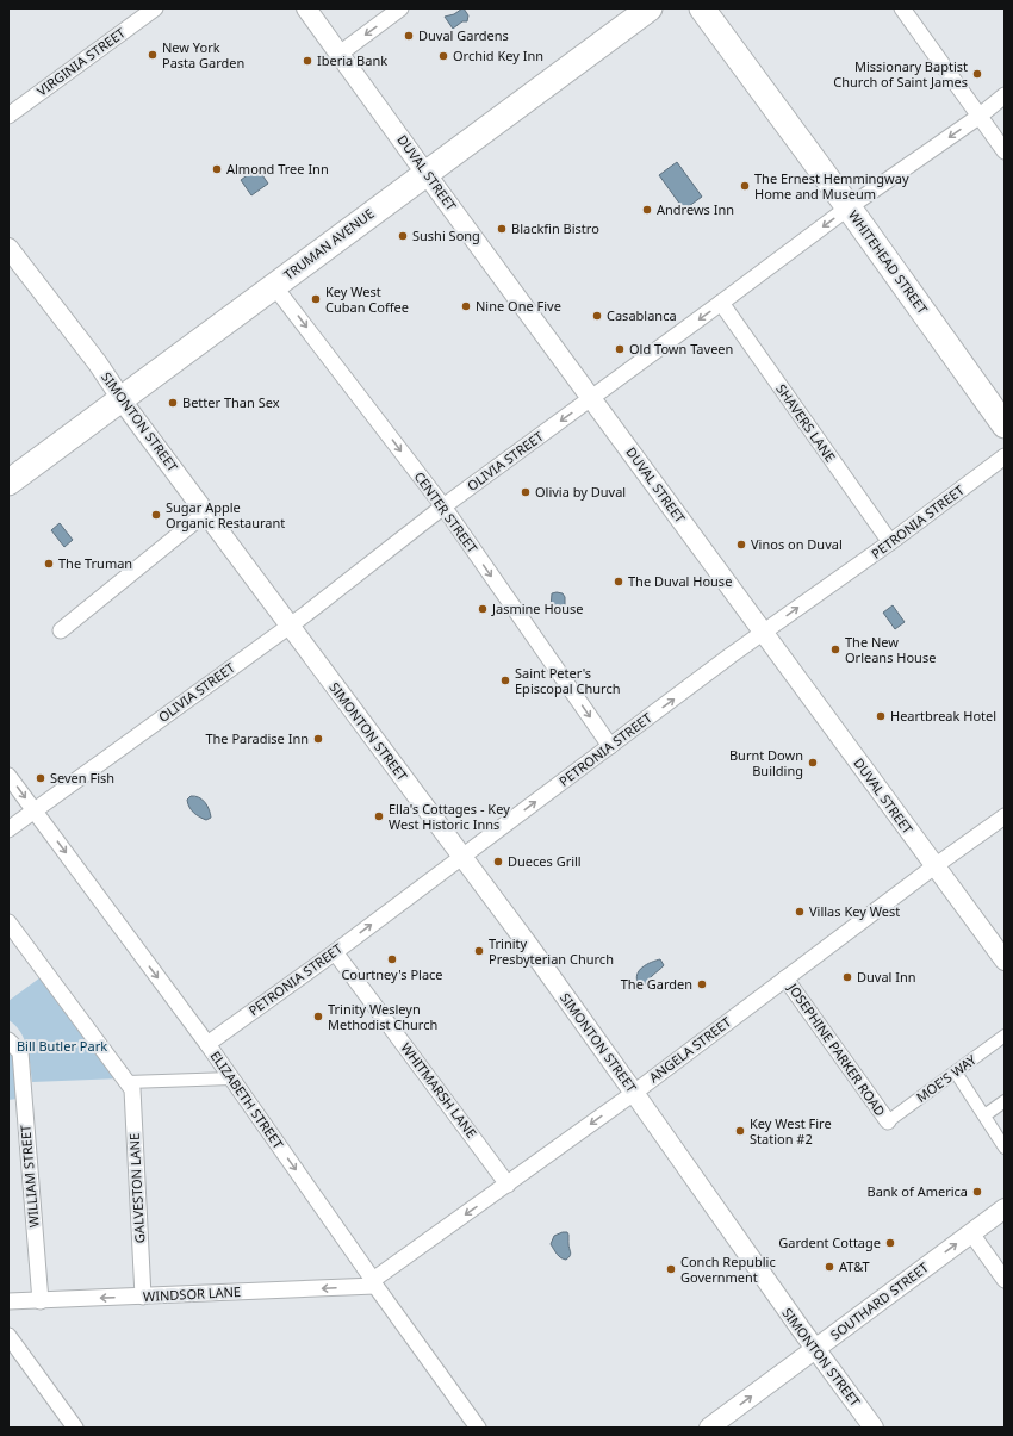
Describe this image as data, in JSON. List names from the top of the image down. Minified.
{"streets":{"main road":["TRUMAN AVENUE","WHITEHEAD STREET"],"street":["VIRGINIA STREET","DUVAL STREET","SIMONTON STREET","SHAVERS LANE","OLIVIA STREET","CENTER STREET","PETRONIA STREET","ANGELA STREET","JOSEPHINE PARKER ROAD","MOE'S WAY","WHITMARSH LANE","ELIZABETH STREET","WILLIAM STREET","GALVESTON LANE","WINDSOR LANE","SOUTHARD STREET"]},"crossings":[["DUVAL STREET","TRUMAN AVENUE"],["DUVAL STREET","OLIVIA STREET"],["DUVAL STREET","PETRONIA STREET"],["DUVAL STREET","ANGELA STREET"],["TRUMAN AVENUE","SIMONTON STREET"],["TRUMAN AVENUE","CENTER STREET"],["WHITEHEAD STREET","OLIVIA STREET"],["SIMONTON STREET","OLIVIA STREET"],["SIMONTON STREET","PETRONIA STREET"],["SIMONTON STREET","ANGELA STREET"],["SIMONTON STREET","SOUTHARD STREET"],["SHAVERS LANE","OLIVIA STREET"],["SHAVERS LANE","PETRONIA STREET"],["OLIVIA STREET","CENTER STREET"],["OLIVIA STREET","ELIZABETH STREET"],["CENTER STREET","PETRONIA STREET"],["PETRONIA STREET","WHITMARSH LANE"],["PETRONIA STREET","ELIZABETH STREET"],["ANGELA STREET","JOSEPHINE PARKER ROAD"],["ANGELA STREET","WHITMARSH LANE"],["ANGELA STREET","ELIZABETH STREET"],["ANGELA STREET","WINDSOR LANE"],["JOSEPHINE PARKER ROAD","MOE'S WAY"],["ELIZABETH STREET","WINDSOR LANE"],["WILLIAM STREET","WINDSOR LANE"],["GALVESTON LANE","WINDSOR LANE"]],"one_way":["OLIVIA STREET","CENTER STREET","PETRONIA STREET","ANGELA STREET","ELIZABETH STREET","WINDSOR LANE","SOUTHARD STREET"],"parks":["Bill Butler Park"],"places":["Duval Gardens","New York Pasta Garden","Orchid Key Inn","Iberia Bank","Missionary Baptist Church of Saint James","Almond Tree Inn","The Ernest Hemmingway Home and Museum","Andrews Inn","Blackfin Bistro","Sushi Song","Key West Cuban Coffee","Nine One Five","Casablanca","Old Town Taveen","Better Than Sex","Olivia by Duval","Sugar Apple Organic Restaurant","Vinos on Duval","The Truman","The Duval House","Jasmine House","The New Orleans House","Saint Peter's Episcopal Church","Heartbreak Hotel","The Paradise Inn","Burnt Down Building","Seven Fish","Ella's Cottages - Key West Historic Inns","Dueces Grill","Villas Key West","Trinity Presbyterian Church","Courtney's Place","Duval Inn","The Garden","Trinity Wesleyn Methodist Church","Key West Fire Station #2","Bank of America","Gardent Cottage","AT&T","Conch Republic Government"]}
